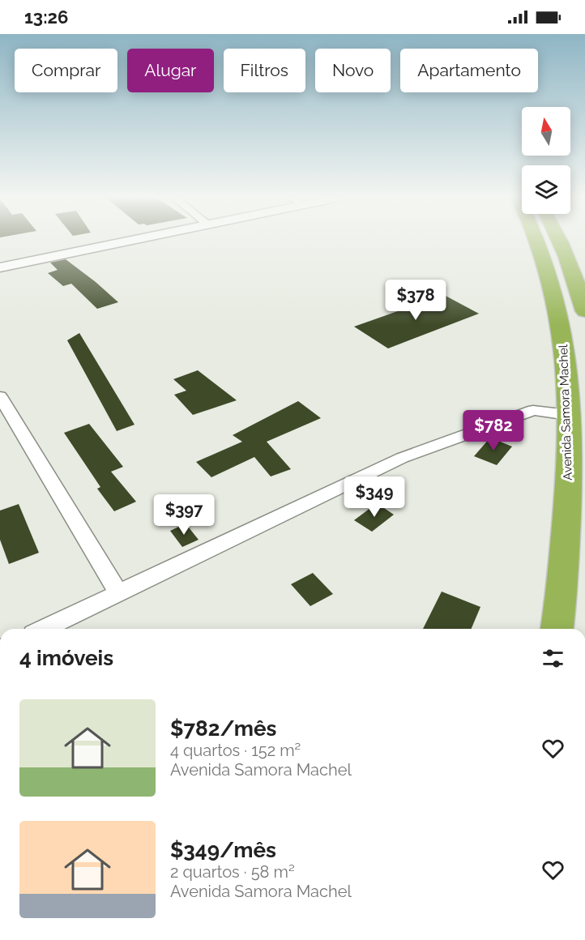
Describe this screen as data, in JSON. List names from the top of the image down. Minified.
{"streets":{"highway":["Avenida Samora Machel"]},"north":"top","page":{"status":"13:26","chip":["Comprar","Alugar","Filtros","Novo","Apartamento"],"price":["$378","$782","$349","$397"],"heading":"4 imóveis","list":[{"name":"$782/mês","note":"4 quartos · 152 m² · Avenida Samora Machel"},{"name":"$349/mês","note":"2 quartos · 58 m² · Avenida Samora Machel"}]}}
